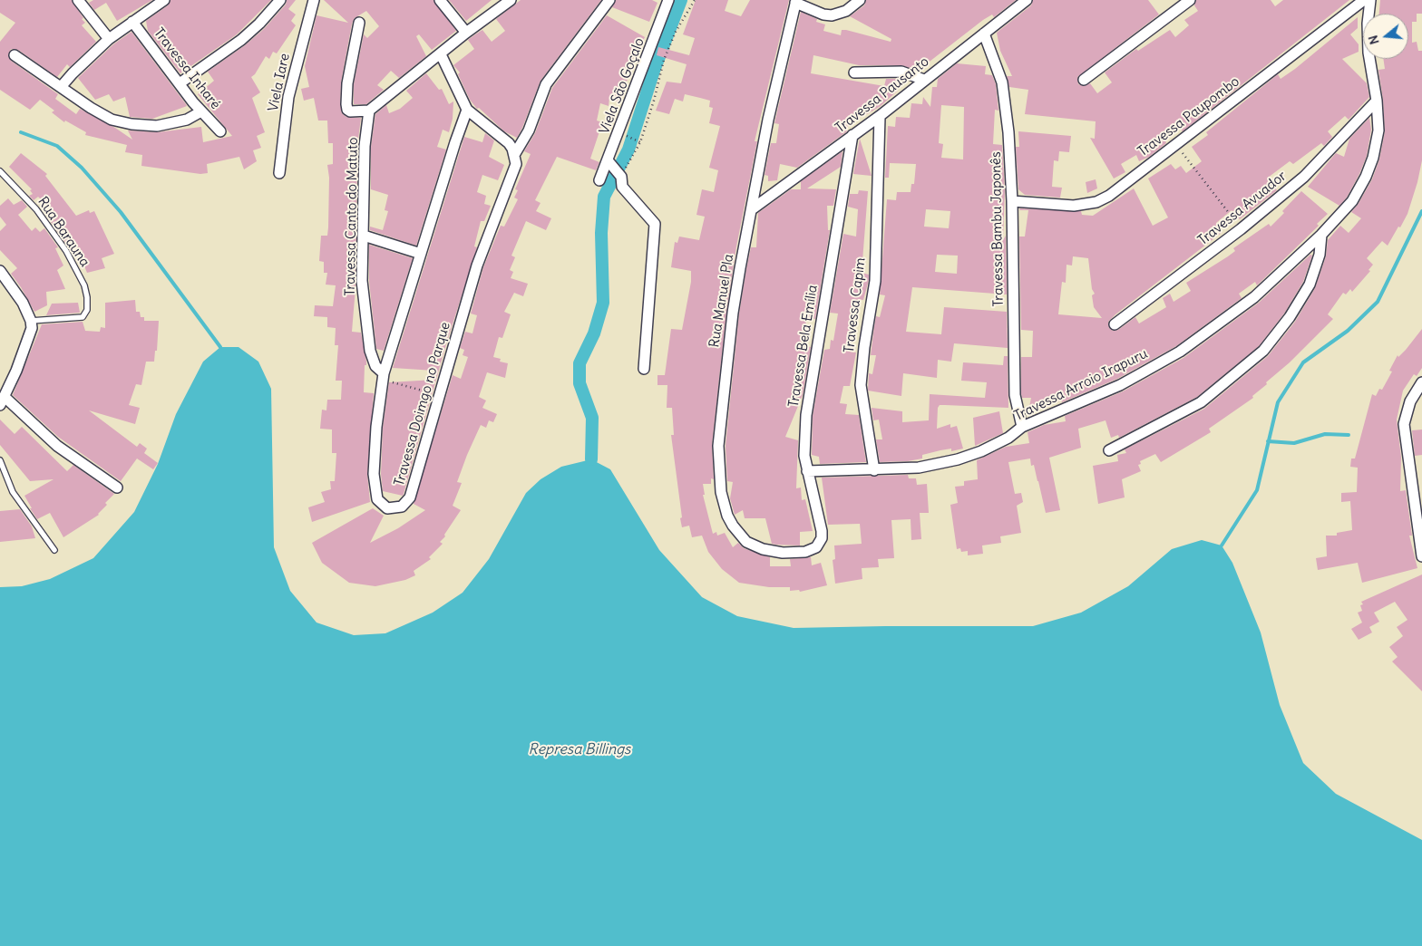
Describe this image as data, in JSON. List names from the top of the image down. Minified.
{"streets":{"street":["Travessa Inharé","Viela Iare","Viela São Goçalo","Travessa Pausanto","Travessa Paupombo","Travessa Avuador","Travessa Canto do Matuto","Travessa Bambu Japonês","Rua Manuel Pla","Travessa Capim","Travessa Bela Emília","Travessa Arroio Irapuru","Travessa Doimgo no Parque"],"lane":["Rua Barauna"]},"crossings":[["Travessa Pausanto","Travessa Bambu Japonês"],["Travessa Pausanto","Rua Manuel Pla"],["Travessa Pausanto","Travessa Capim"],["Travessa Pausanto","Travessa Bela Emília"],["Travessa Paupombo","Travessa Bambu Japonês"],["Travessa Avuador","Travessa Arroio Irapuru"],["Travessa Canto do Matuto","Travessa Doimgo no Parque"],["Travessa Bambu Japonês","Travessa Arroio Irapuru"],["Rua Manuel Pla","Travessa Bela Emília"],["Travessa Capim","Travessa Arroio Irapuru"],["Travessa Bela Emília","Travessa Arroio Irapuru"]],"water":["Represa Billings"],"north":"left"}
